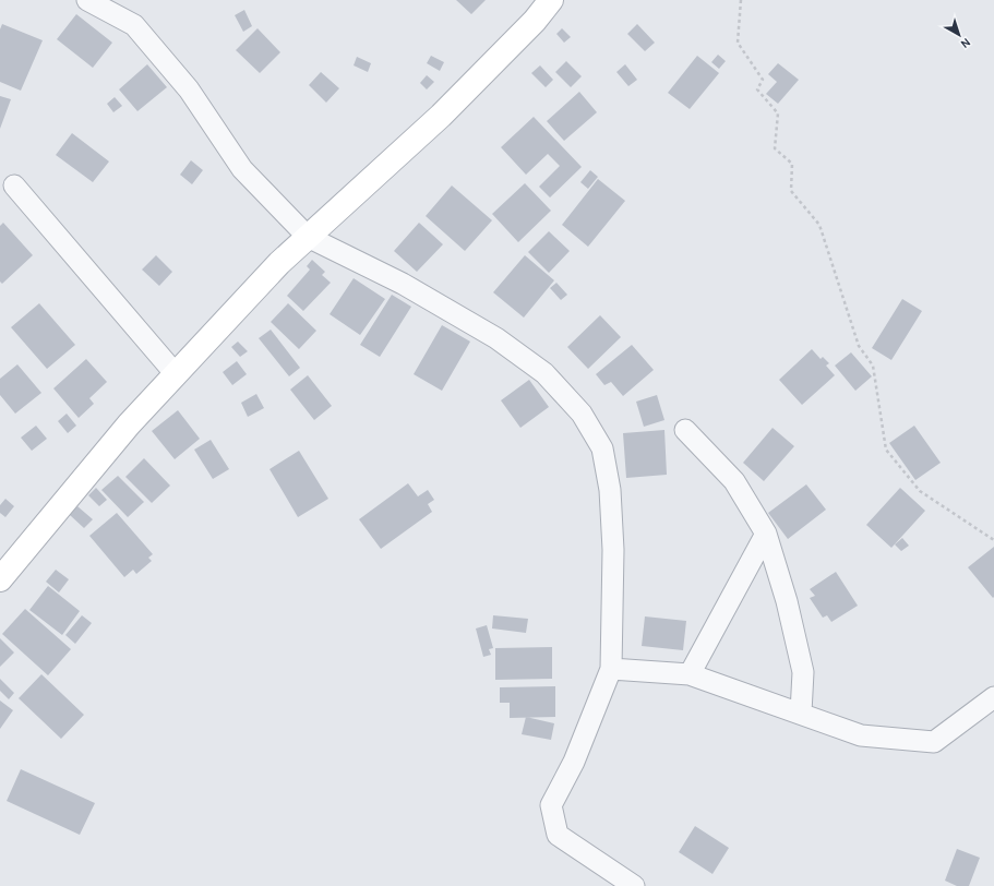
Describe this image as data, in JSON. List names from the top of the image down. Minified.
{"north":"bottom right"}
